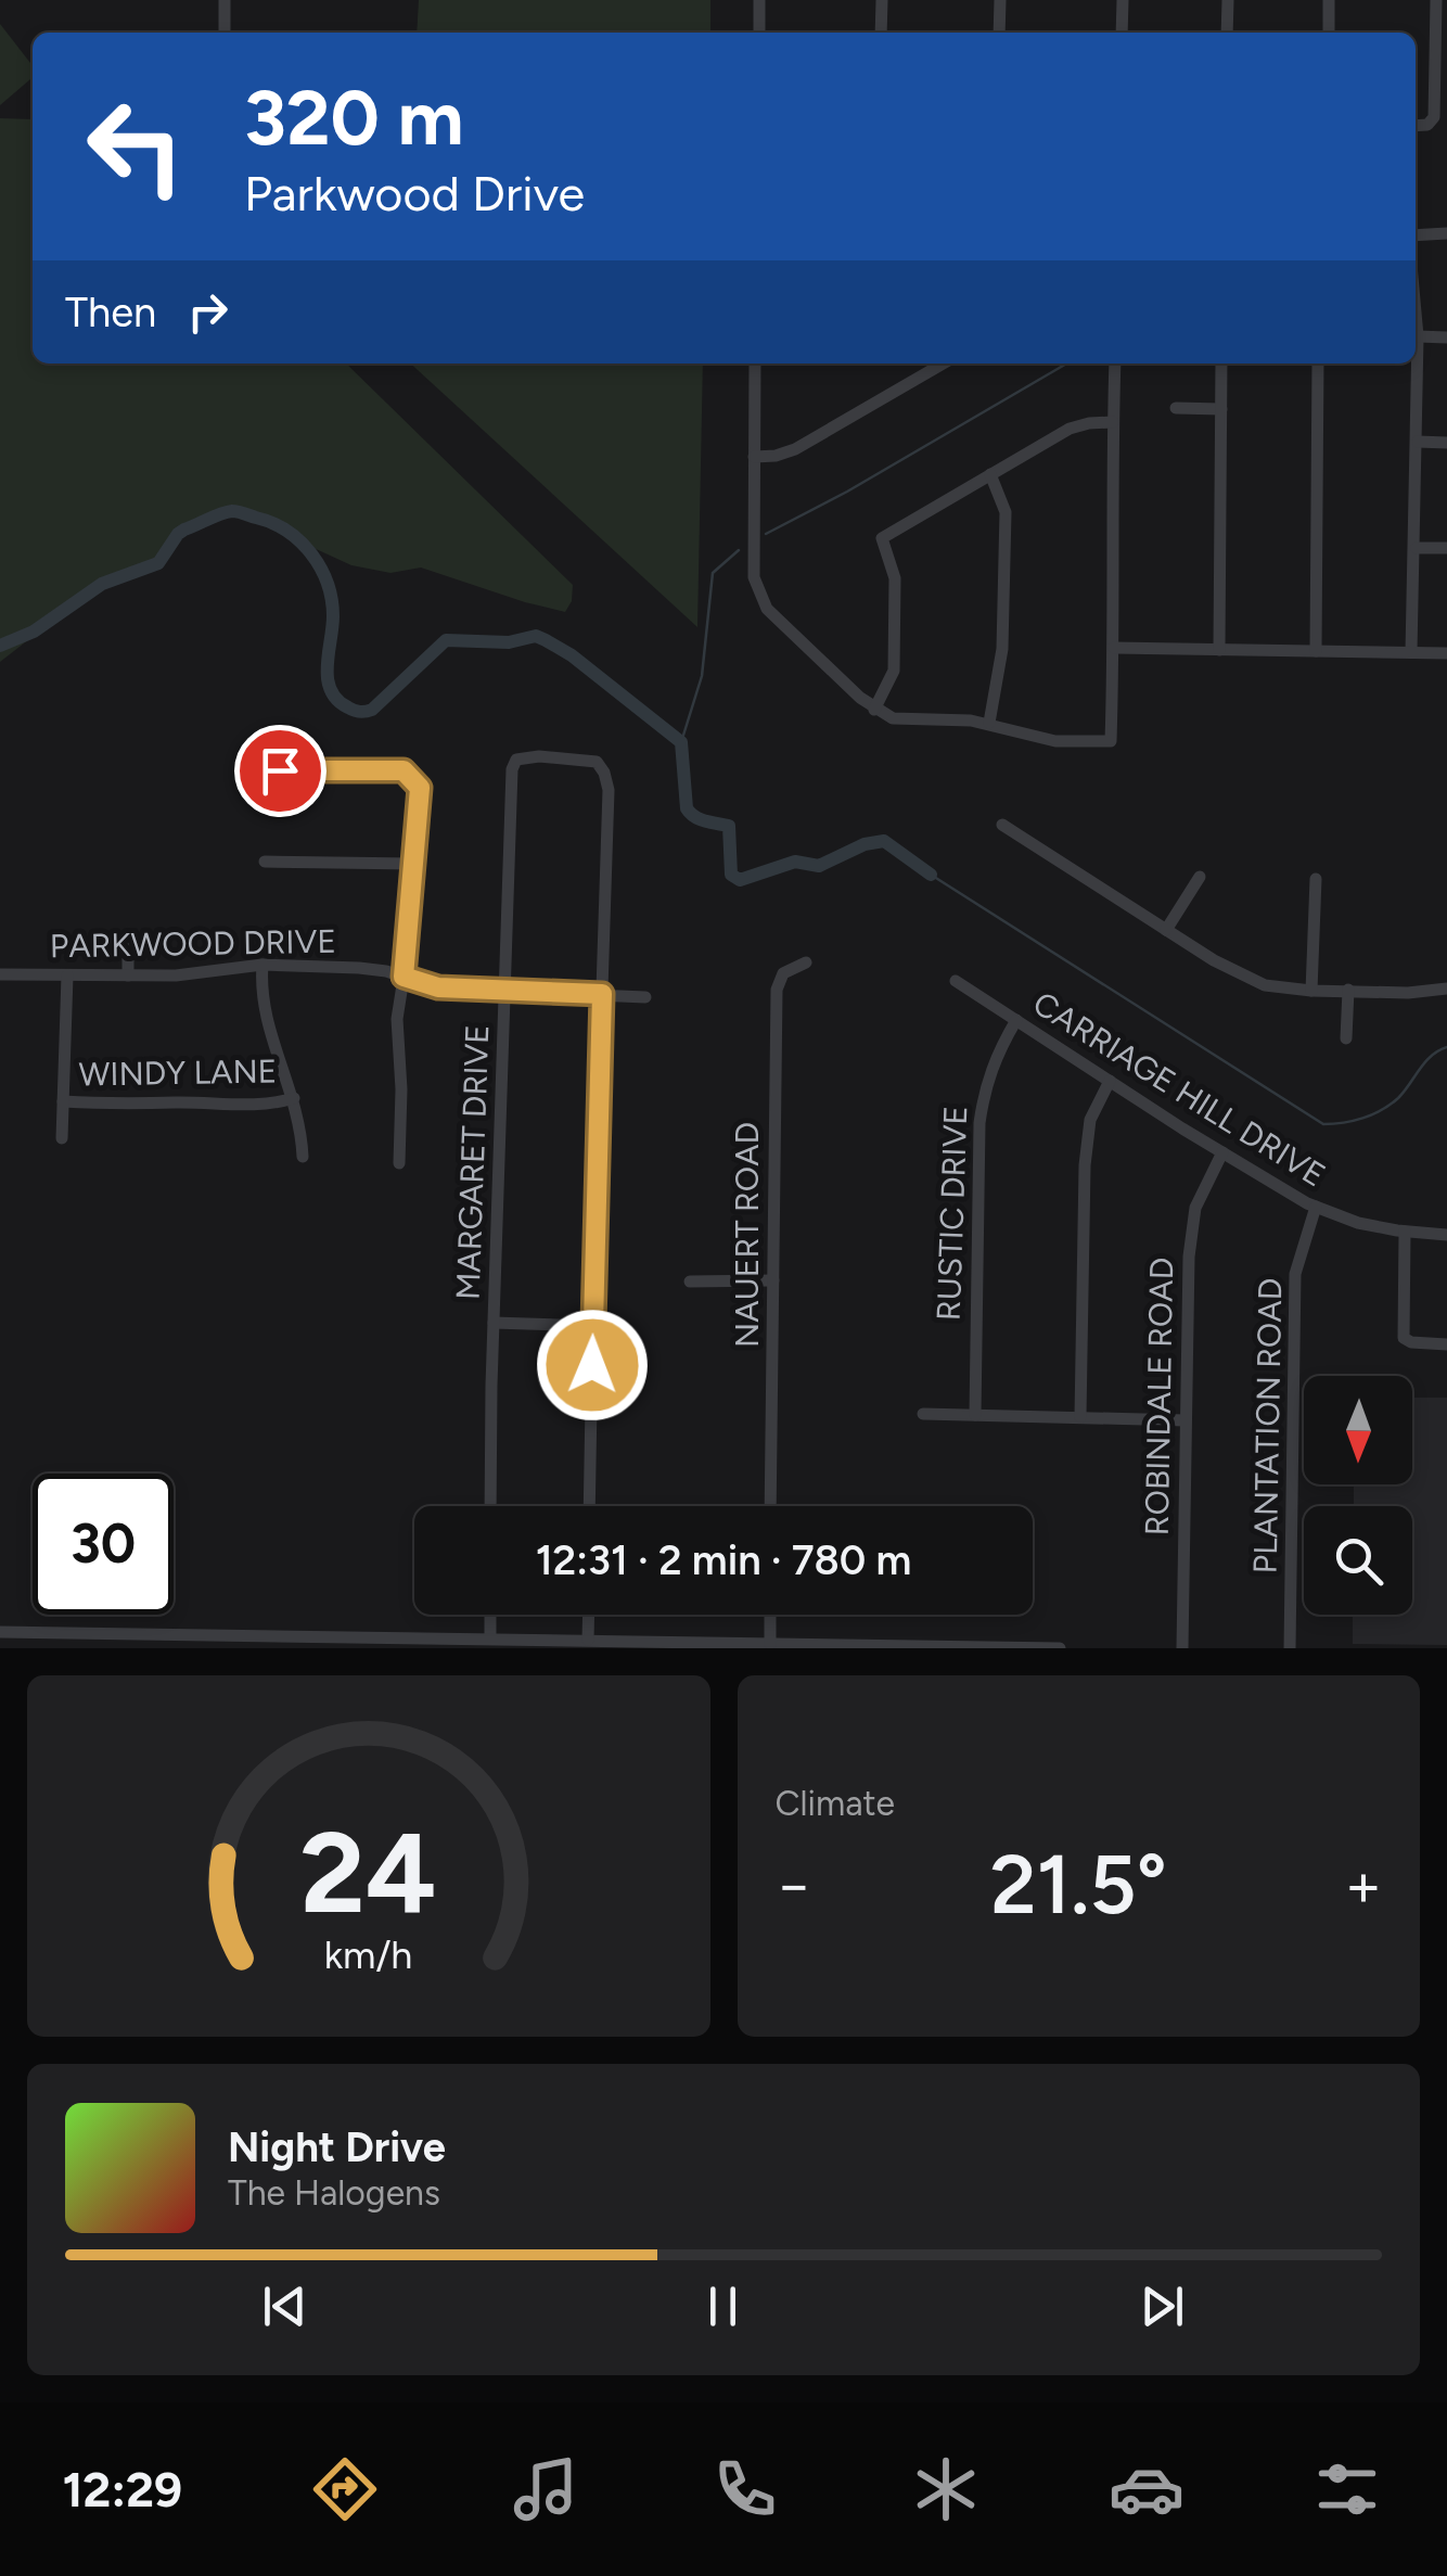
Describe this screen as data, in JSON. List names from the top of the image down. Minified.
{"streets":{"street":["PARKWOOD DRIVE","WINDY LANE","CARRIAGE HILL DRIVE","MARGARET DRIVE","RUSTIC DRIVE","NAUERT ROAD","ROBINDALE ROAD","PLANTATION ROAD"]},"crossings":[["PARKWOOD DRIVE","MARGARET DRIVE"],["CARRIAGE HILL DRIVE","RUSTIC DRIVE"],["CARRIAGE HILL DRIVE","ROBINDALE ROAD"],["CARRIAGE HILL DRIVE","PLANTATION ROAD"]],"north":"bottom","page":{"turn":["320 m","Parkwood Drive"],"then":"Then","limit":"30","trip":"12:31 · 2 min · 780 m","tile":"Climate","heat":["−","21.5°","+"],"song":["Night Drive","The Halogens"],"tabs":"12:29","gauge":["24","km/h"]}}
